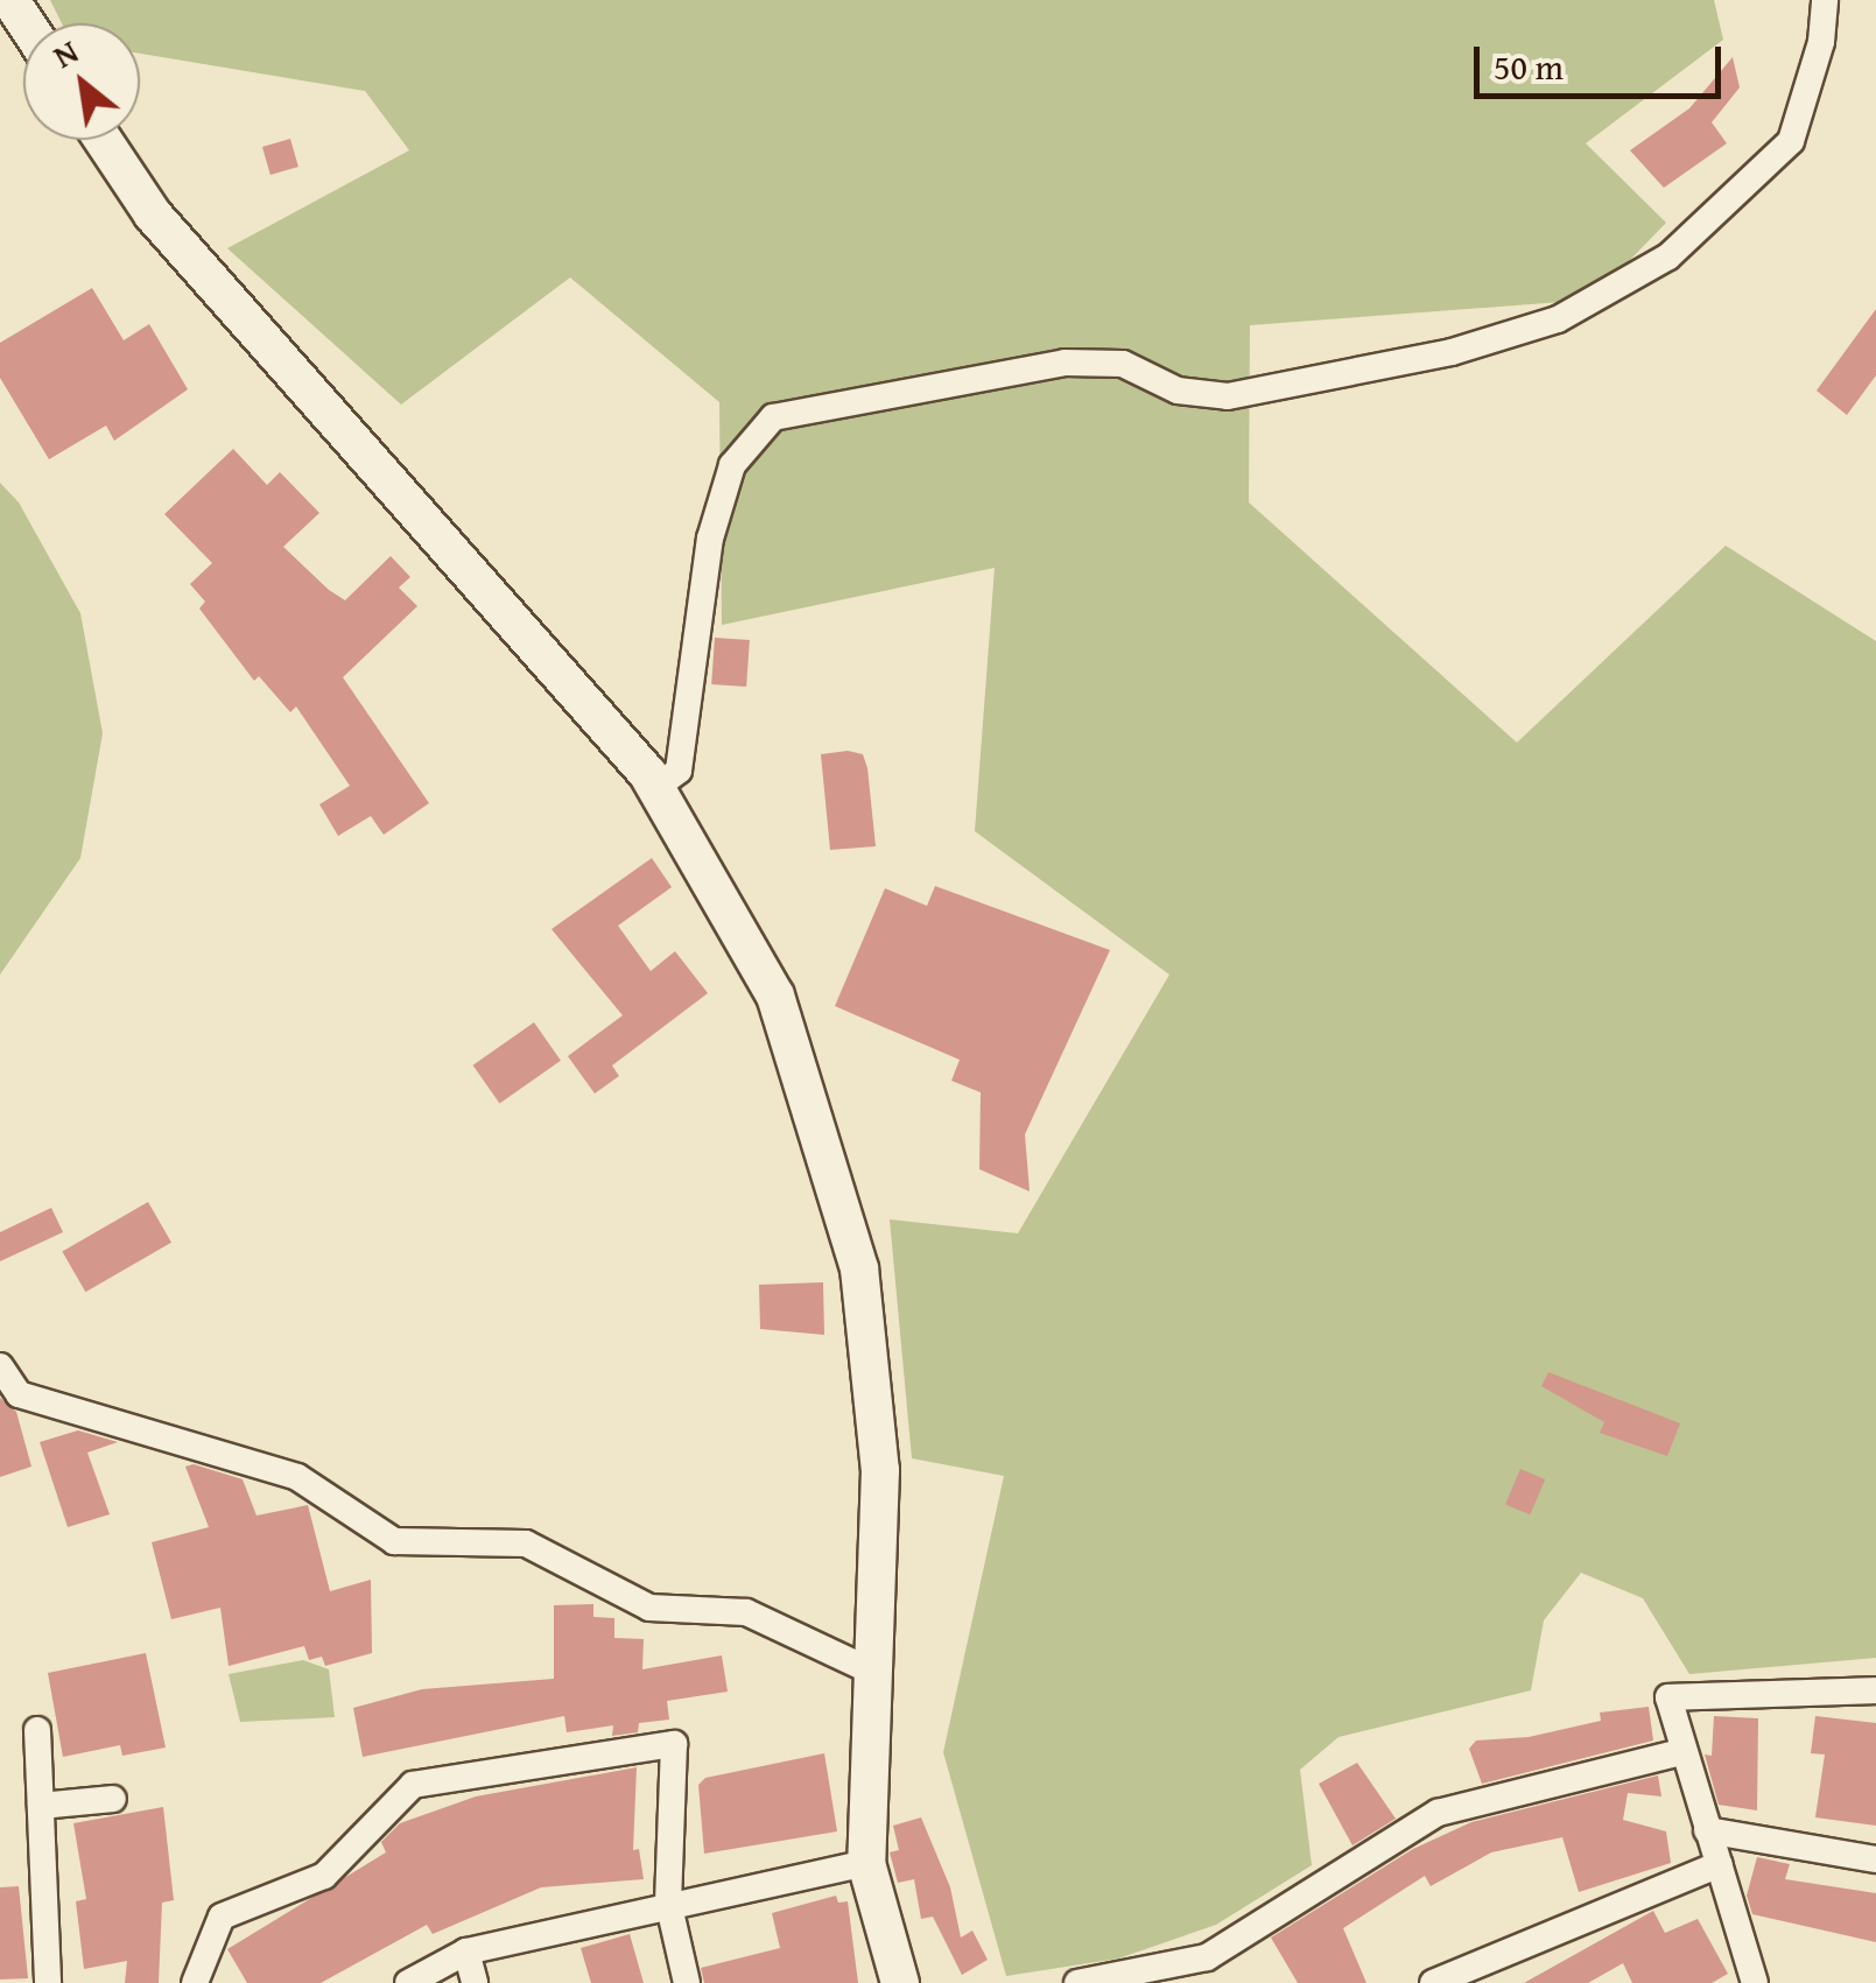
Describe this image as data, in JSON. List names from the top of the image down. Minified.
{"scale_bar":"50 m","north":"top left"}
